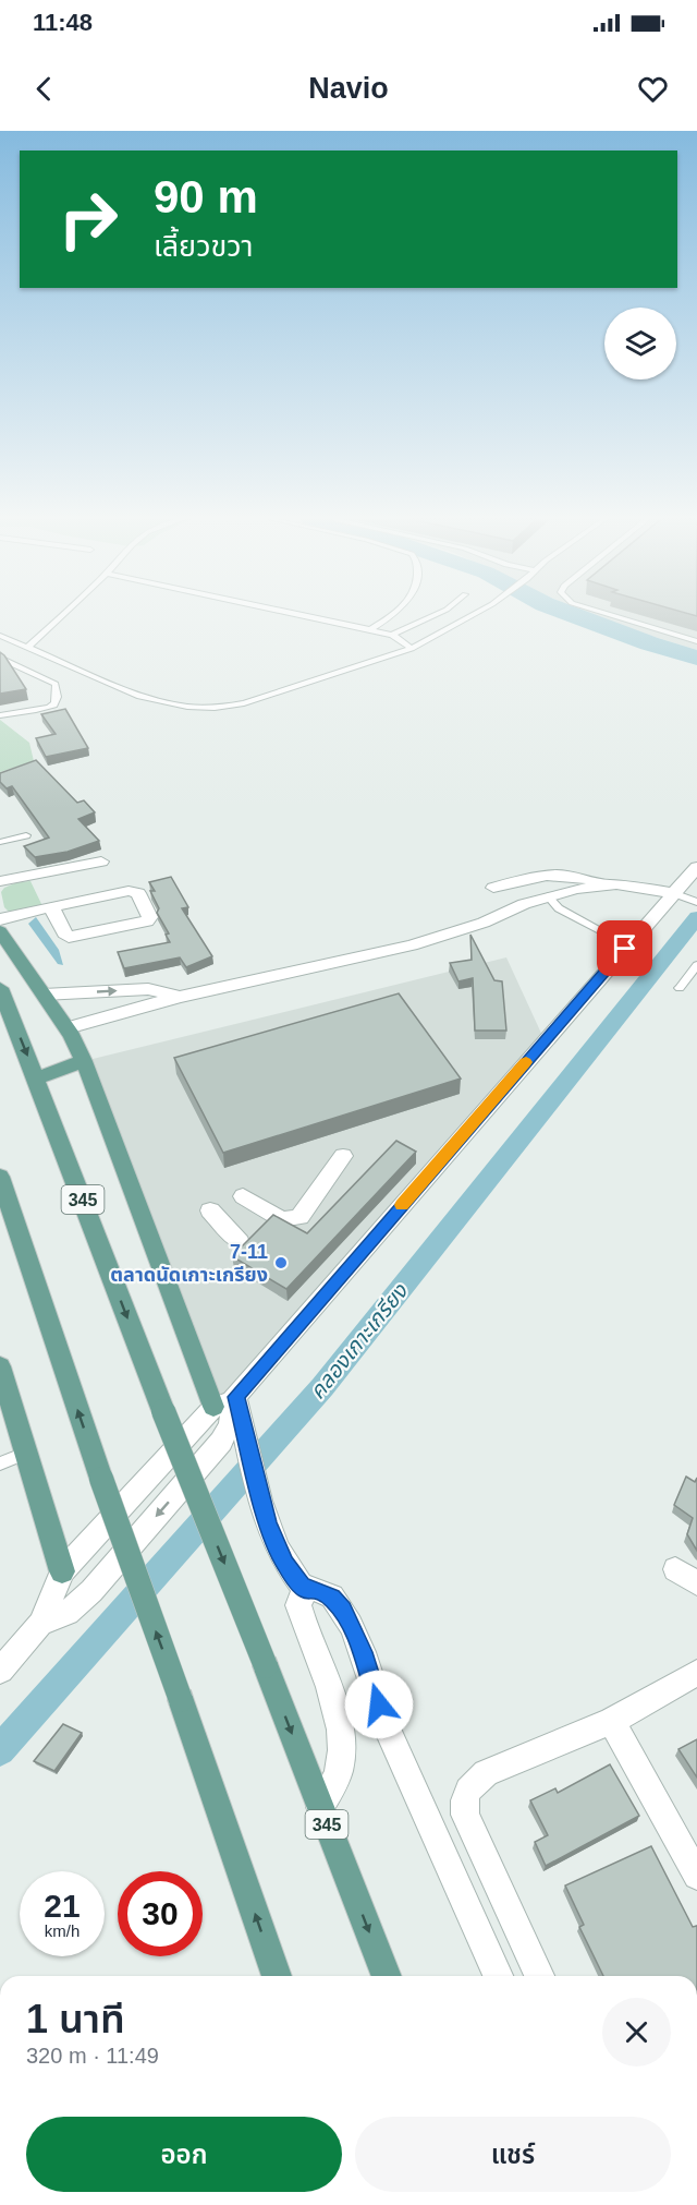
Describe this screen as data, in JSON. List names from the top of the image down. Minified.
{"streets":{"main road":["345"]},"water":["คลองเกาะเกรียง"],"places":["7-11 ตลาดนัดเกาะเกรียง"],"page":{"status":"11:48","header":"Navio","turn":["90 m","เลี้ยวขวา"],"speed":"21 km/h","limit":"30","heading":["1 นาที","320 m · 11:49"],"buttons":["ออก","แชร์"]}}
